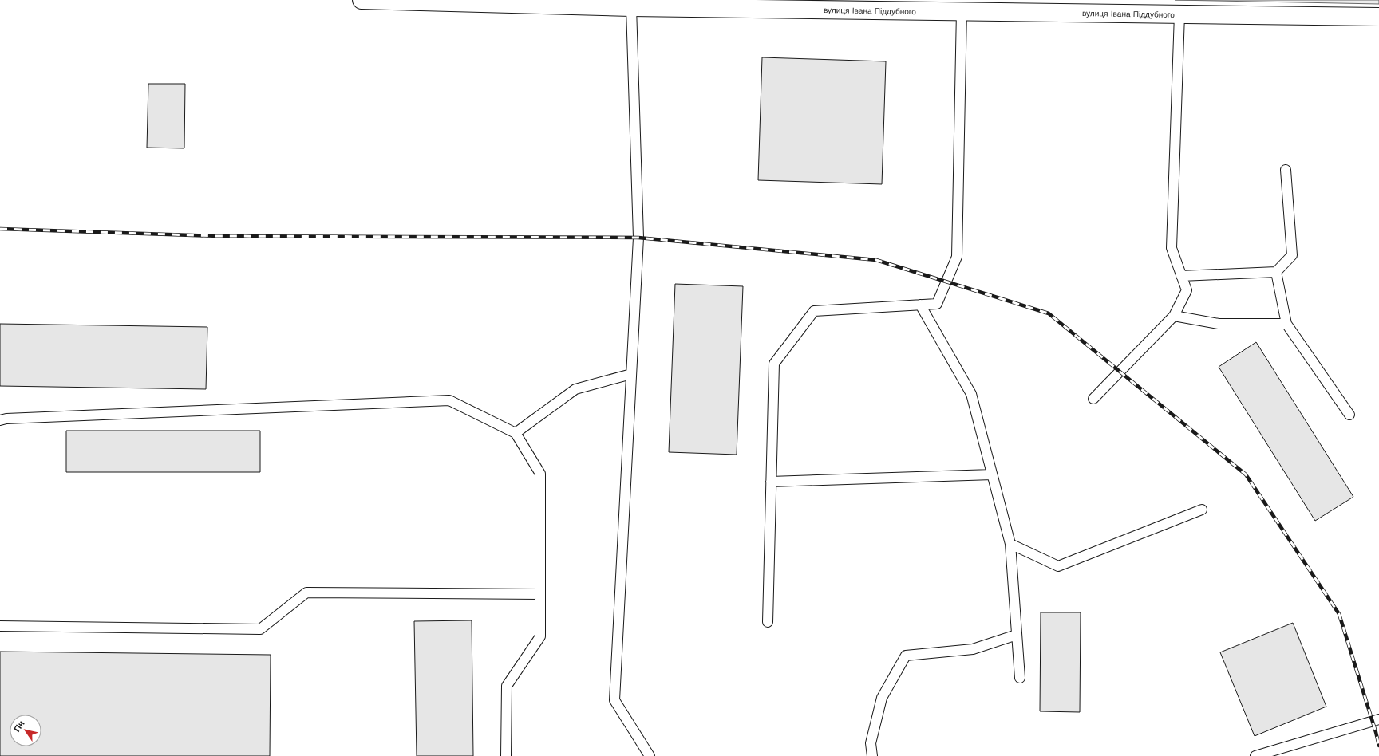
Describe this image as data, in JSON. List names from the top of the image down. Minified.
{"streets":{"street":["вулиця Івана Піддубного"]},"north":"top left"}
